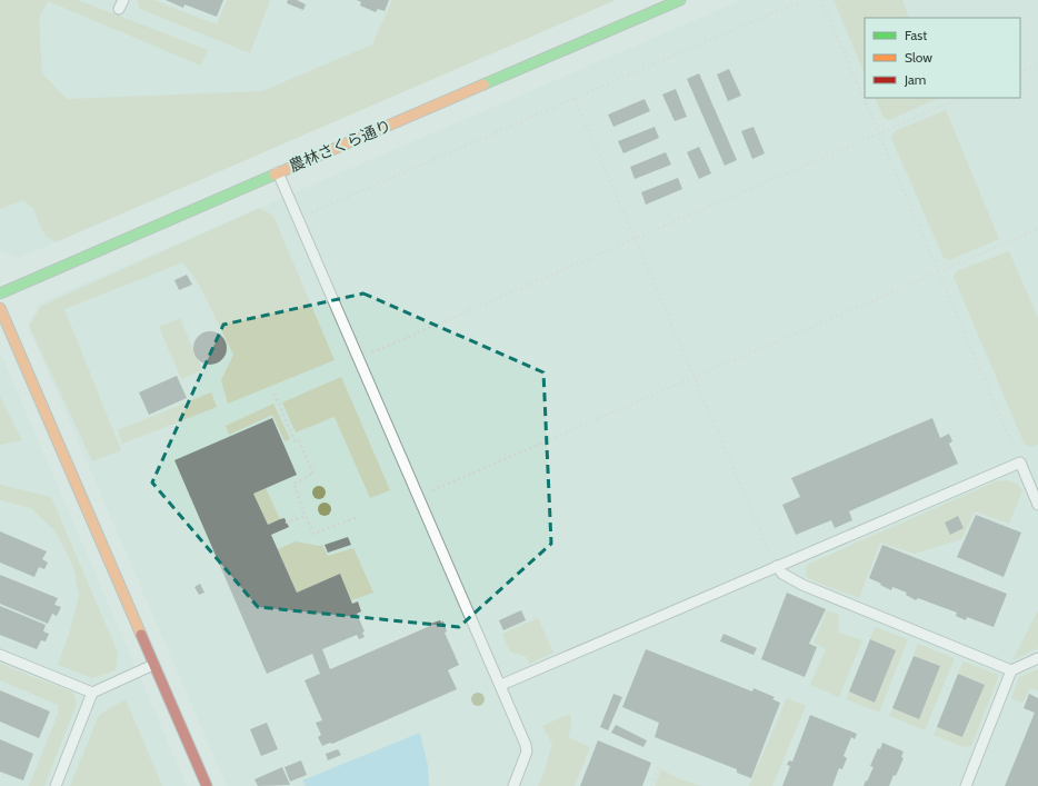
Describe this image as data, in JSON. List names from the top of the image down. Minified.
{"streets":{"street":["農林さくら通り"]},"legend":["Fast","Slow","Jam"]}
